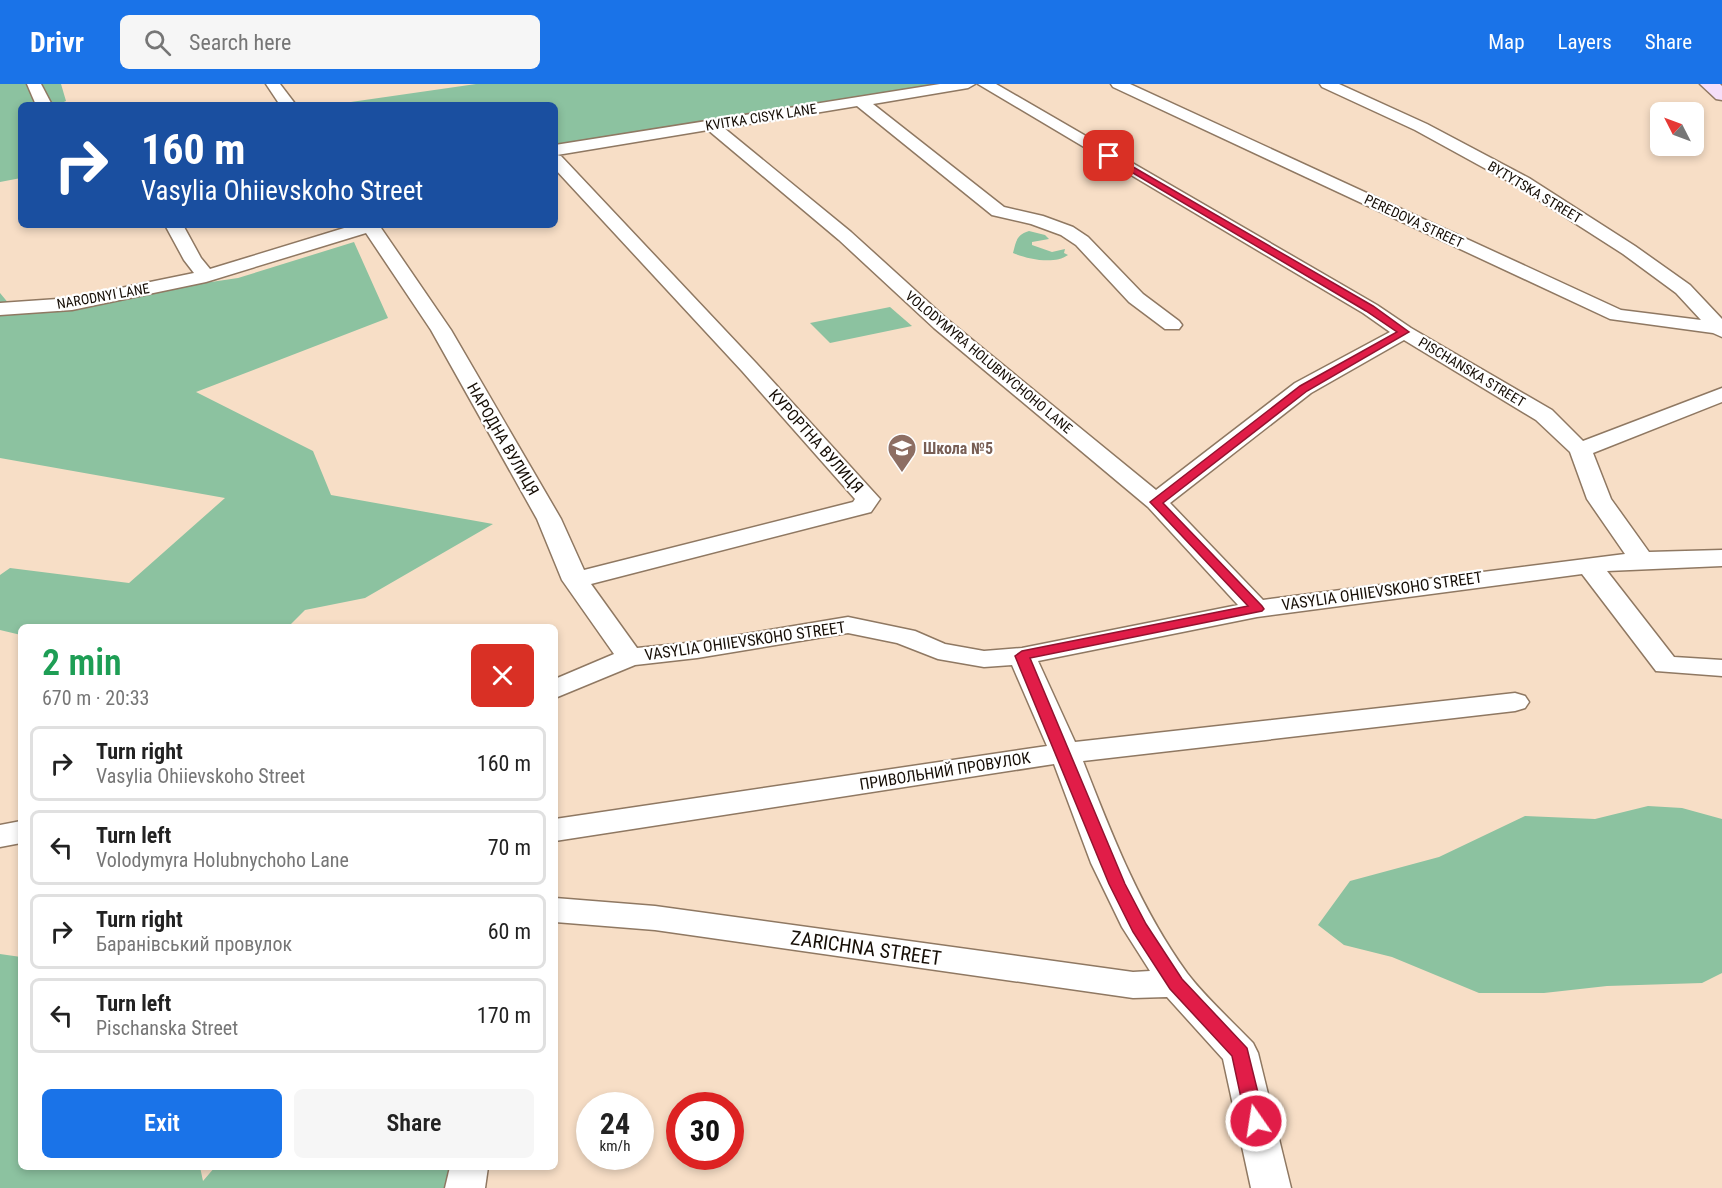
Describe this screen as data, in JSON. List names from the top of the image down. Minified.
{"streets":{"street":["KVITKA CISYK LANE","BYTYTSKA STREET","PEREDOVA STREET","NARODNYI LANE","VOLODYMYRA HOLUBNYCHOHO LANE","PISCHANSKA STREET","НАРОДНА ВУЛИЦЯ","КУРОРТНА ВУЛИЦЯ","VASYLIA OHIIEVSKOHO STREET","ПРИВОЛЬНИЙ ПРОВУЛОК","ZARICHNA STREET"]},"crossings":[["KVITKA CISYK LANE","VOLODYMYRA HOLUBNYCHOHO LANE"],["BYTYTSKA STREET","PEREDOVA STREET"],["VOLODYMYRA HOLUBNYCHOHO LANE","VASYLIA OHIIEVSKOHO STREET"],["НАРОДНА ВУЛИЦЯ","КУРОРТНА ВУЛИЦЯ"],["НАРОДНА ВУЛИЦЯ","VASYLIA OHIIEVSKOHO STREET"]],"places":{"school or university":["Школа №5"]},"north":"top left","page":{"header":"Drivr","search":"Search here","nav":["Map","Layers","Share"],"turn":["160 m","Vasylia Ohiievskoho Street"],"heading":["2 min","670 m · 20:33"],"list":[{"name":"Turn right","note":"Vasylia Ohiievskoho Street","value":"160 m"},{"name":"Turn left","note":"Volodymyra Holubnychoho Lane","value":"70 m"},{"name":"Turn right","note":"Баранівський провулок","value":"60 m"},{"name":"Turn left","note":"Pischanska Street","value":"170 m"}],"buttons":["Exit","Share"],"speed":"24 km/h","limit":"30"}}
